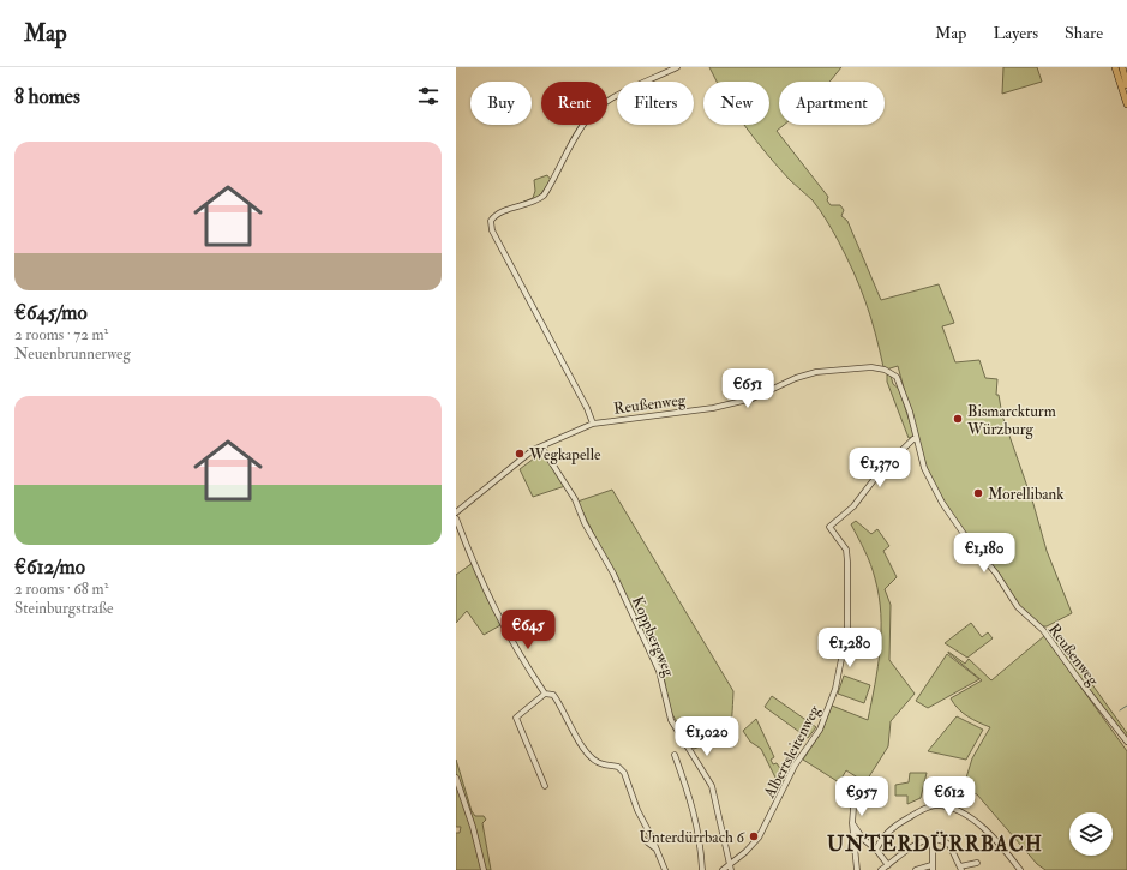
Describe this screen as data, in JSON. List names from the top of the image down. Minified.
{"streets":{"street":["Reußenweg","Koppbergweg","Albertsleitenweg"]},"crossings":[["Reußenweg","Albertsleitenweg"],["Koppbergweg","Albertsleitenweg"]],"districts":["UNTERDÜRRBACH"],"places":["Bismarckturm Würzburg","Wegkapelle","Morellibank","Unterdürrbach 6"],"page":{"header":"Map","nav":["Map","Layers","Share"],"heading":"8 homes","chip":["Buy","Rent","Filters","New","Apartment"],"list":[{"name":"€645/mo","note":"2 rooms · 72 m² · Neuenbrunnerweg"},{"name":"€612/mo","note":"2 rooms · 68 m² · Steinburgstraße"}],"price":["€651","€1,370","€1,180","€645","€1,280","€1,020","€957","€612"]}}
